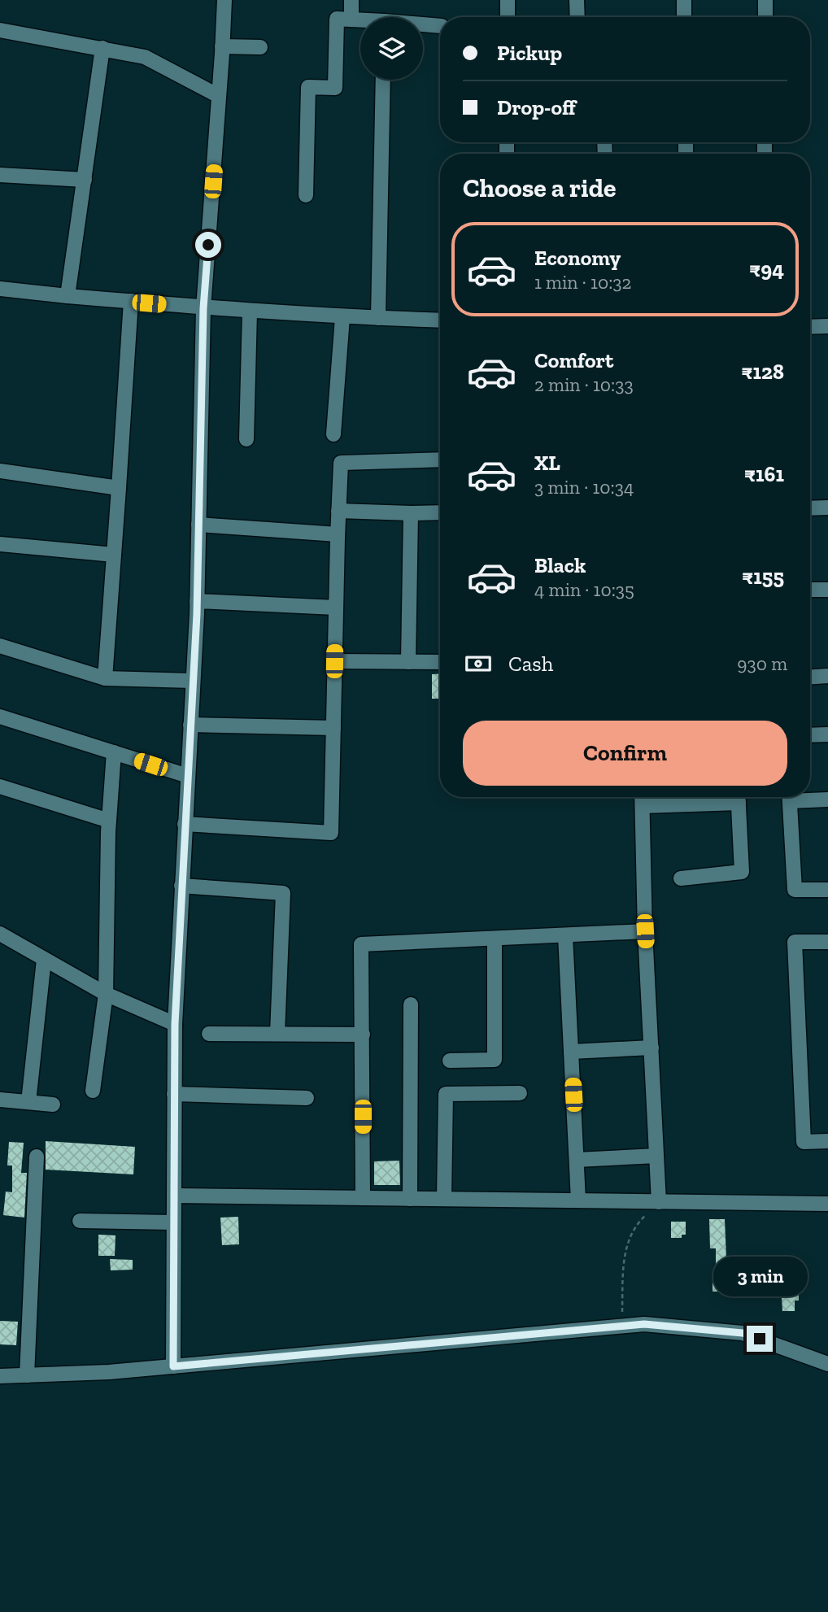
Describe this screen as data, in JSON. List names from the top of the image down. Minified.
{"page":{"banner":["Pickup","Drop-off"],"heading":"Choose a ride","list":[{"name":"Economy","note":"1 min · 10:32","value":"₹94"},{"name":"Comfort","note":"2 min · 10:33","value":"₹128"},{"name":"XL","note":"3 min · 10:34","value":"₹161"},{"name":"Black","note":"4 min · 10:35","value":"₹155"}],"pay":["Cash","930 m"],"buttons":"Confirm","bubble":"3 min"}}
